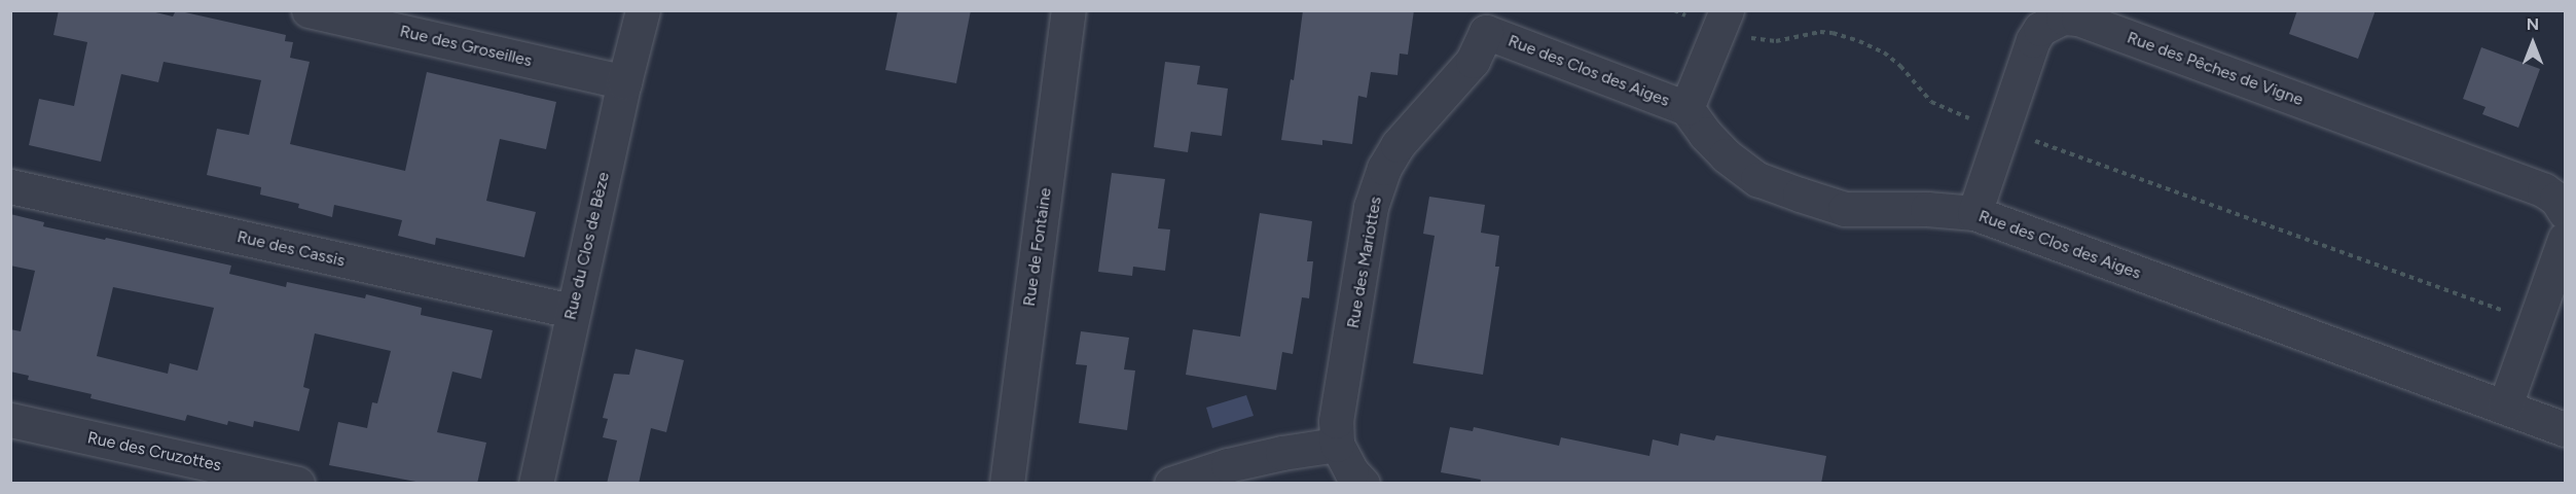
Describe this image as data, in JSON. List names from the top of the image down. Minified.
{"streets":{"street":["Rue des Groseilles","Rue des Pêches de Vigne","Rue des Clos des Aiges","Rue du Clos de Bèze","Rue de Fontaine","Rue des Cassis","Rue des Mariottes","Rue des Cruzottes"]},"crossings":[["Rue des Groseilles","Rue du Clos de Bèze"],["Rue des Pêches de Vigne","Rue des Clos des Aiges"],["Rue des Clos des Aiges","Rue des Mariottes"],["Rue du Clos de Bèze","Rue des Cassis"]],"north":"top"}
